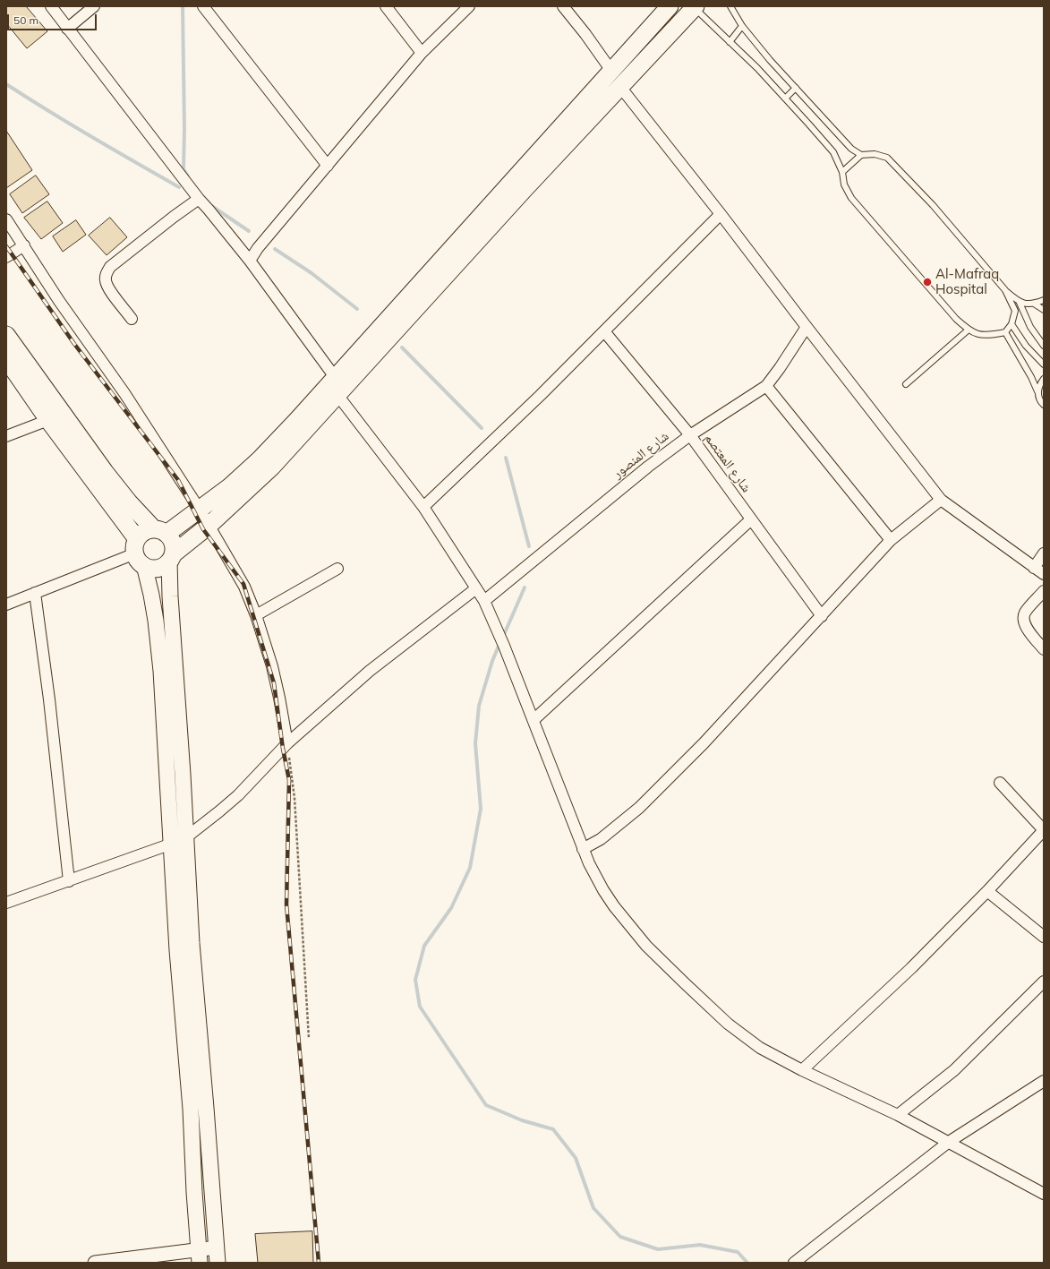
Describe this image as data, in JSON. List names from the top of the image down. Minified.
{"streets":{"street":["شارع المنصور","شارع المعتصم"]},"crossings":[["شارع المنصور","شارع المعتصم"]],"places":["Al-Mafraq Hospital"],"scale_bar":"50 m"}
